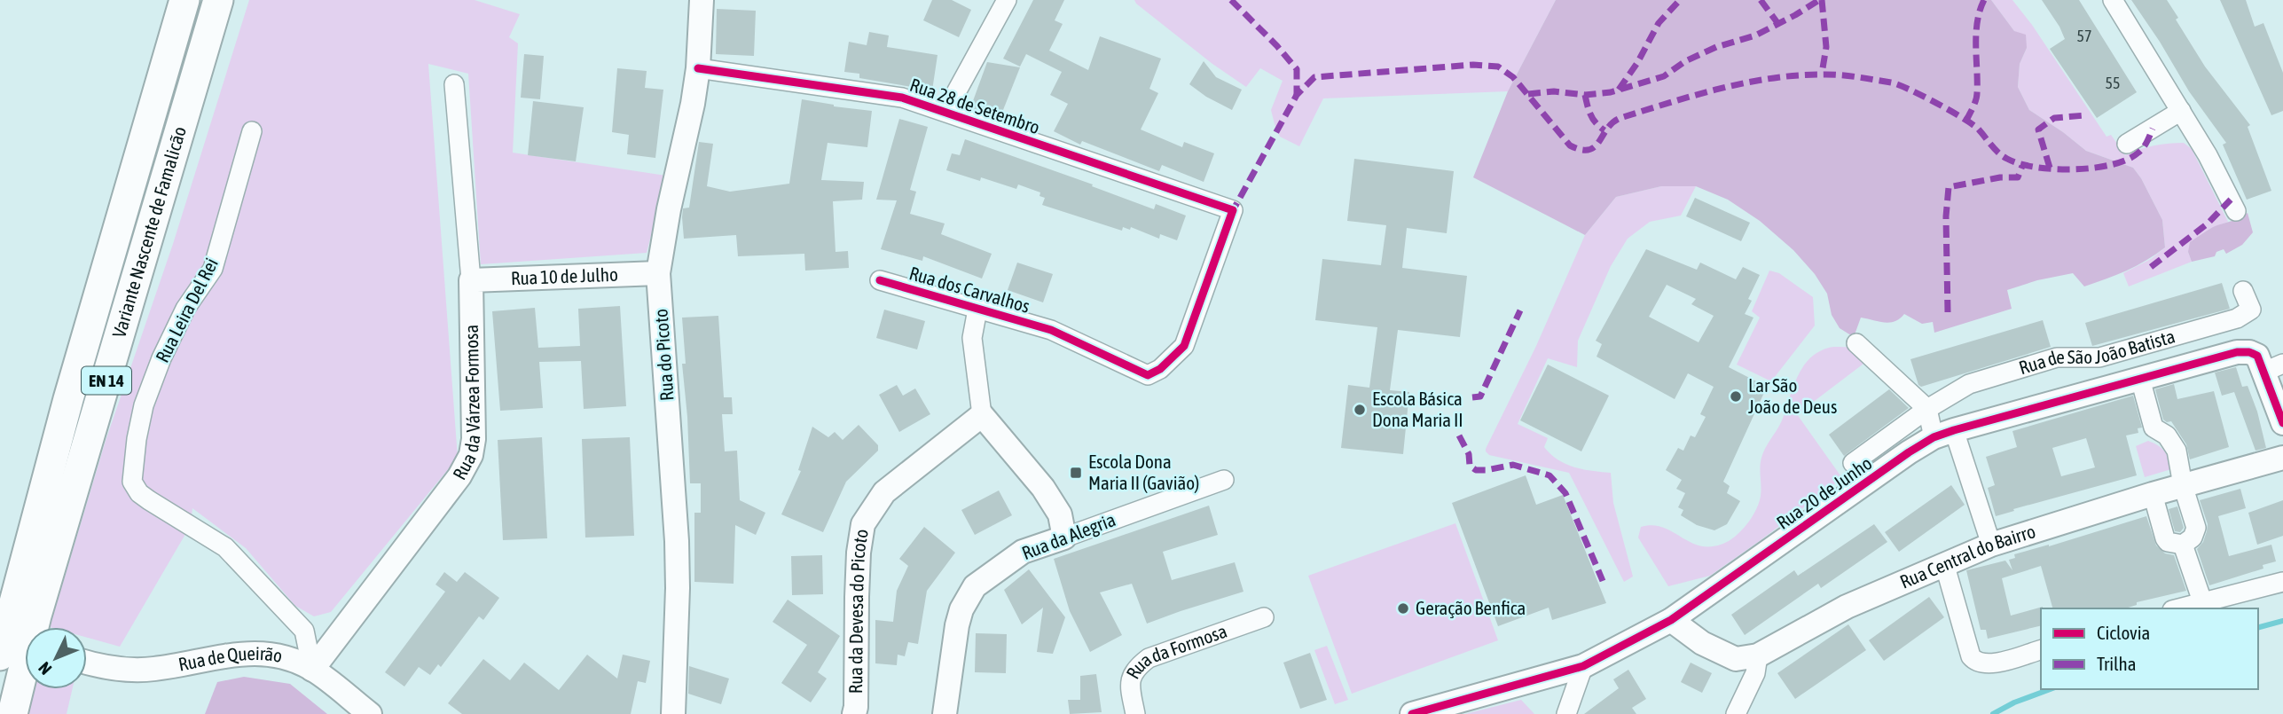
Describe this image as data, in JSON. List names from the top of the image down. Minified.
{"streets":{"highway":["Variante Nascente de Famalicão","EN 14"],"street":["Rua 28 de Setembro","Rua 10 de Julho","Rua dos Carvalhos","Rua Leira Del Rei","Rua de São João Batista","Rua do Picoto","Rua da Várzea Formosa","Rua 20 de Junho","Rua da Alegria","Rua Central do Bairro","Rua da Devesa do Picoto","Rua da Formosa","Rua de Queirão"]},"crossings":[["Rua 28 de Setembro","Rua dos Carvalhos"],["Rua 28 de Setembro","Rua do Picoto"],["Rua 10 de Julho","Rua do Picoto"],["Rua 10 de Julho","Rua da Várzea Formosa"],["Rua Leira Del Rei","Rua da Várzea Formosa"],["Rua Leira Del Rei","Rua de Queirão"],["Rua da Várzea Formosa","Rua de Queirão"],["Rua 20 de Junho","Rua Central do Bairro"]],"places":{"other":["Lar São João de Deus","Escola Básica Dona Maria II","Geração Benfica"],"transit":["Escola Dona Maria II (Gavião)"]},"house_numbers":["57","55"],"legend":["Ciclovia","Trilha"],"north":"bottom left"}
